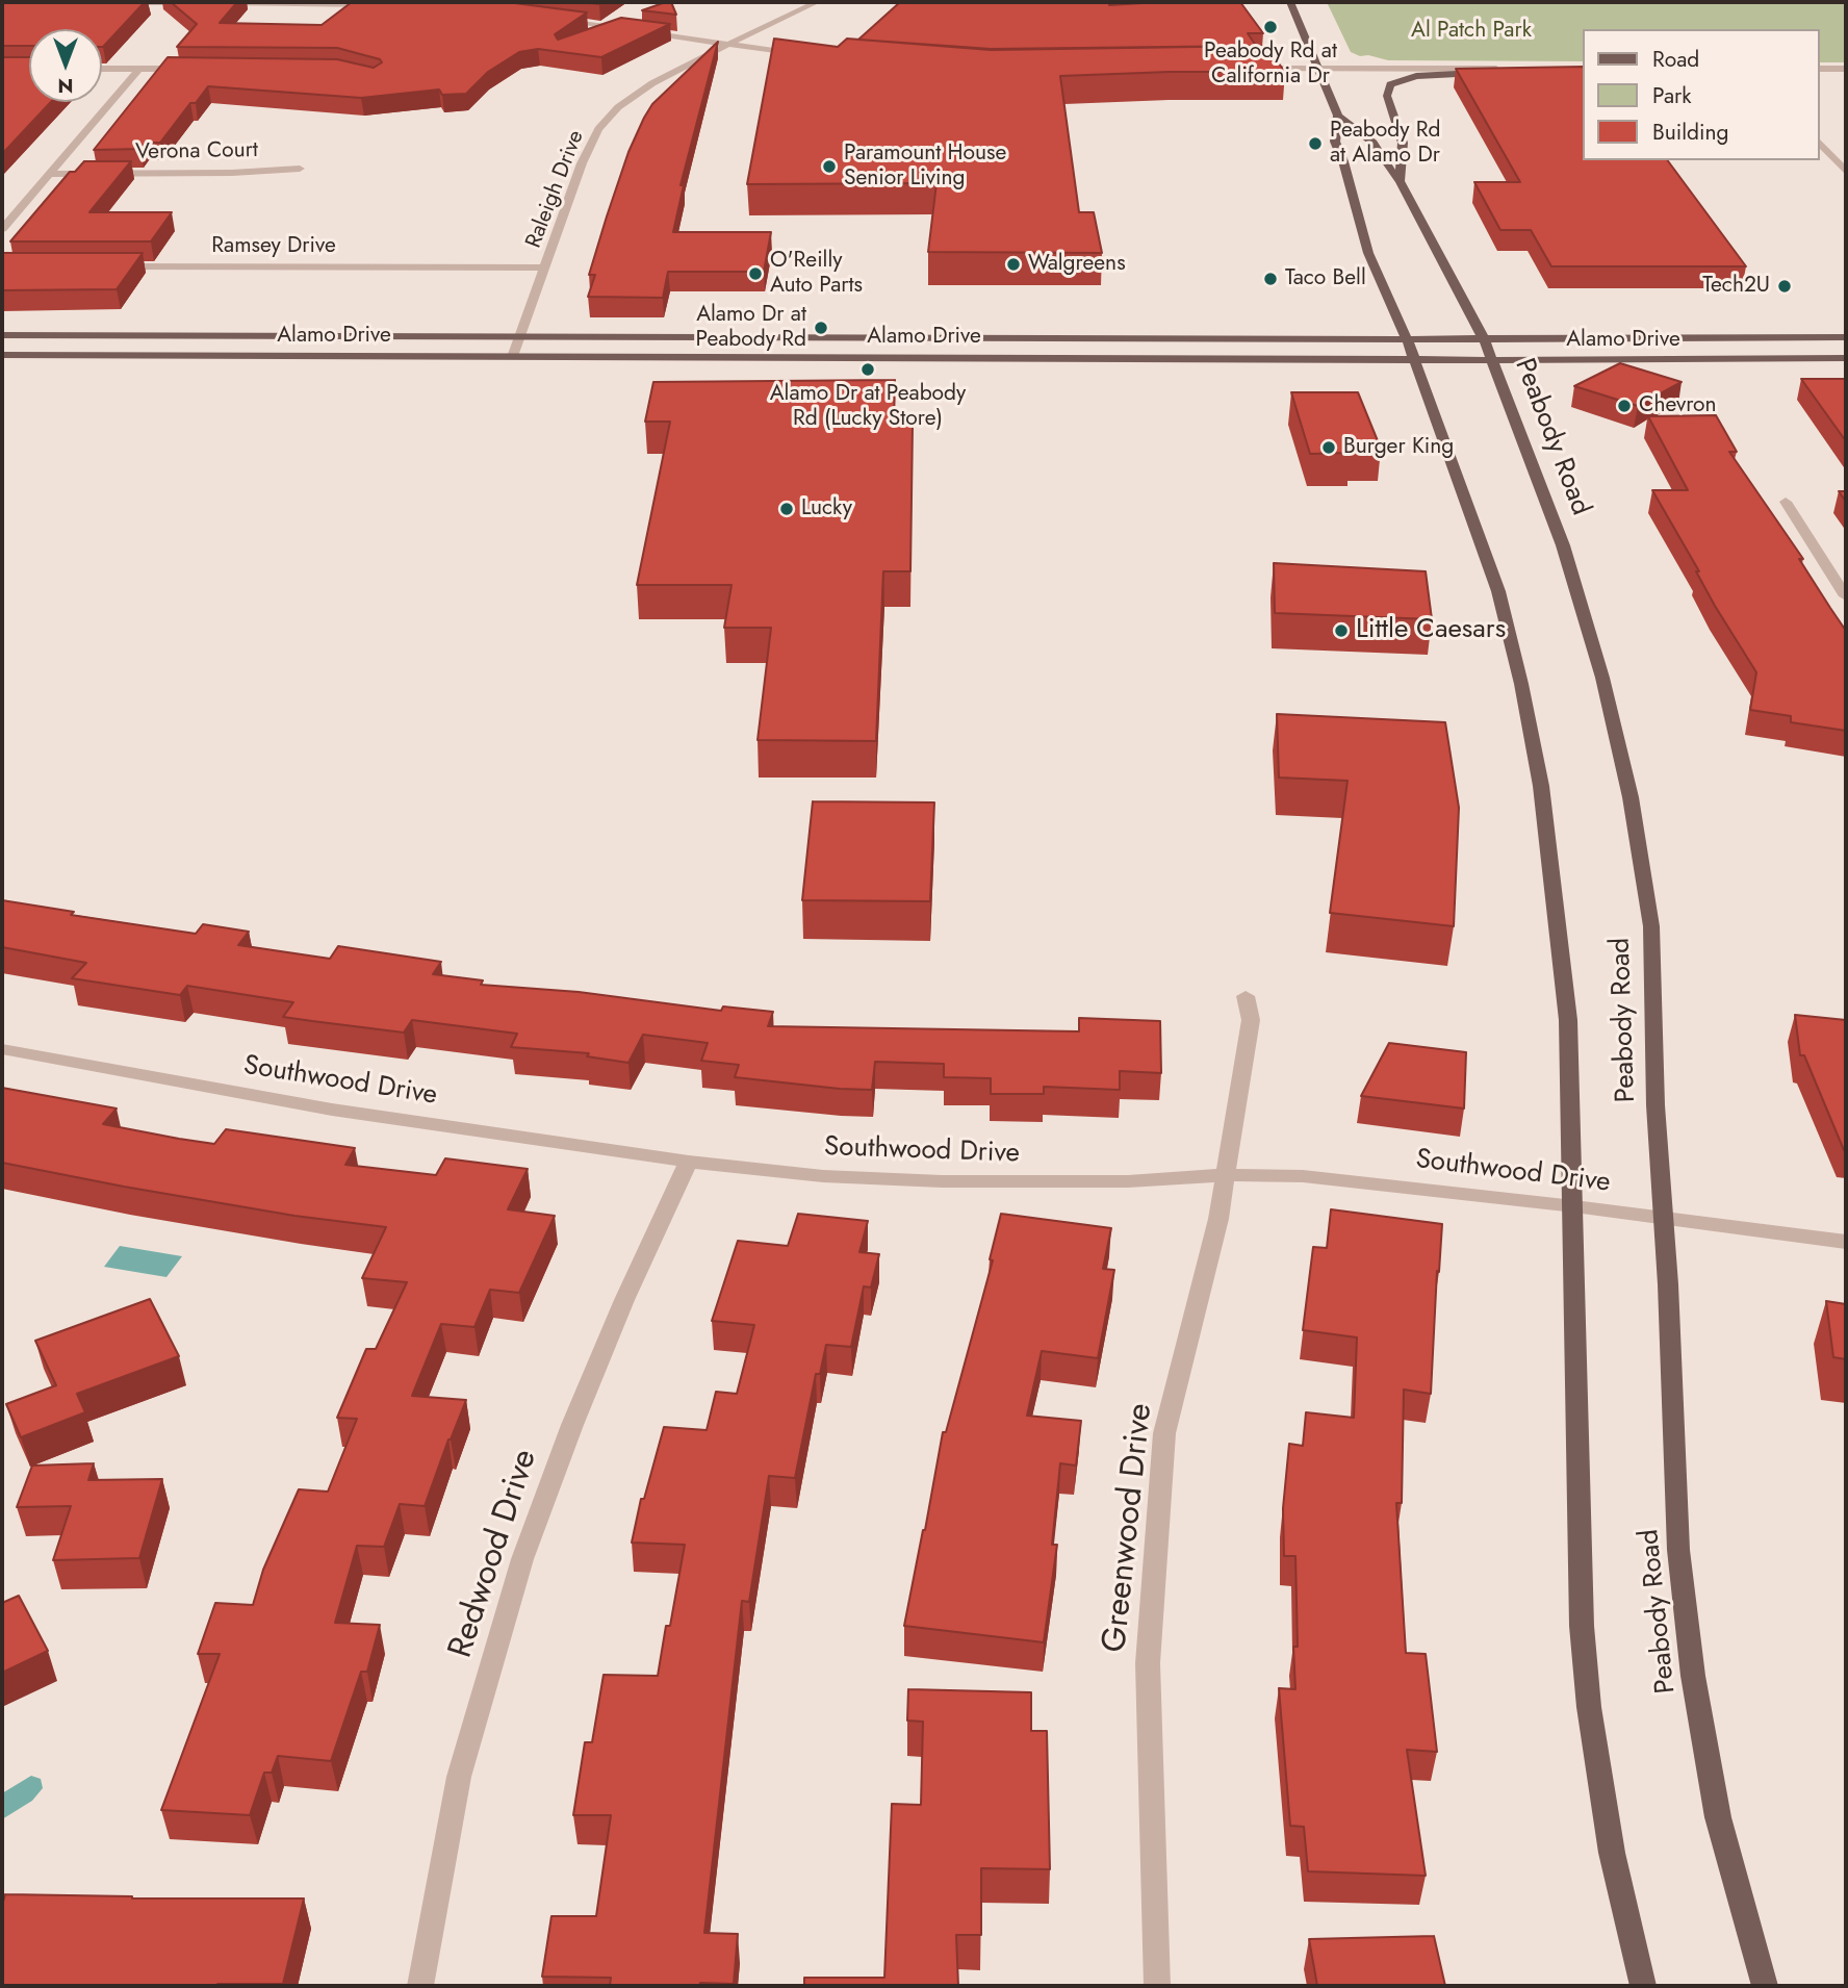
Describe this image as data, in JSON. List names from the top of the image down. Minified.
{"streets":{"main road":["Alamo Drive","Peabody Road"],"street":["Verona Court","Raleigh Drive","Ramsey Drive","Southwood Drive","Greenwood Drive","Redwood Drive"]},"crossings":[["Raleigh Drive","Ramsey Drive"],["Raleigh Drive","Alamo Drive"],["Alamo Drive","Peabody Road"],["Peabody Road","Southwood Drive"],["Southwood Drive","Greenwood Drive"],["Southwood Drive","Redwood Drive"]],"parks":["Al Patch Park"],"places":["Peabody Rd at California Dr","Peabody Rd at Alamo Dr","Paramount House Senior Living","Walgreens","O'Reilly Auto Parts","Taco Bell","Tech2U","Alamo Dr at Peabody Rd","Alamo Dr at Peabody Rd (Lucky Store)","Chevron","Burger King","Lucky","Little Caesars"],"legend":["Road","Park","Building"],"north":"bottom"}
